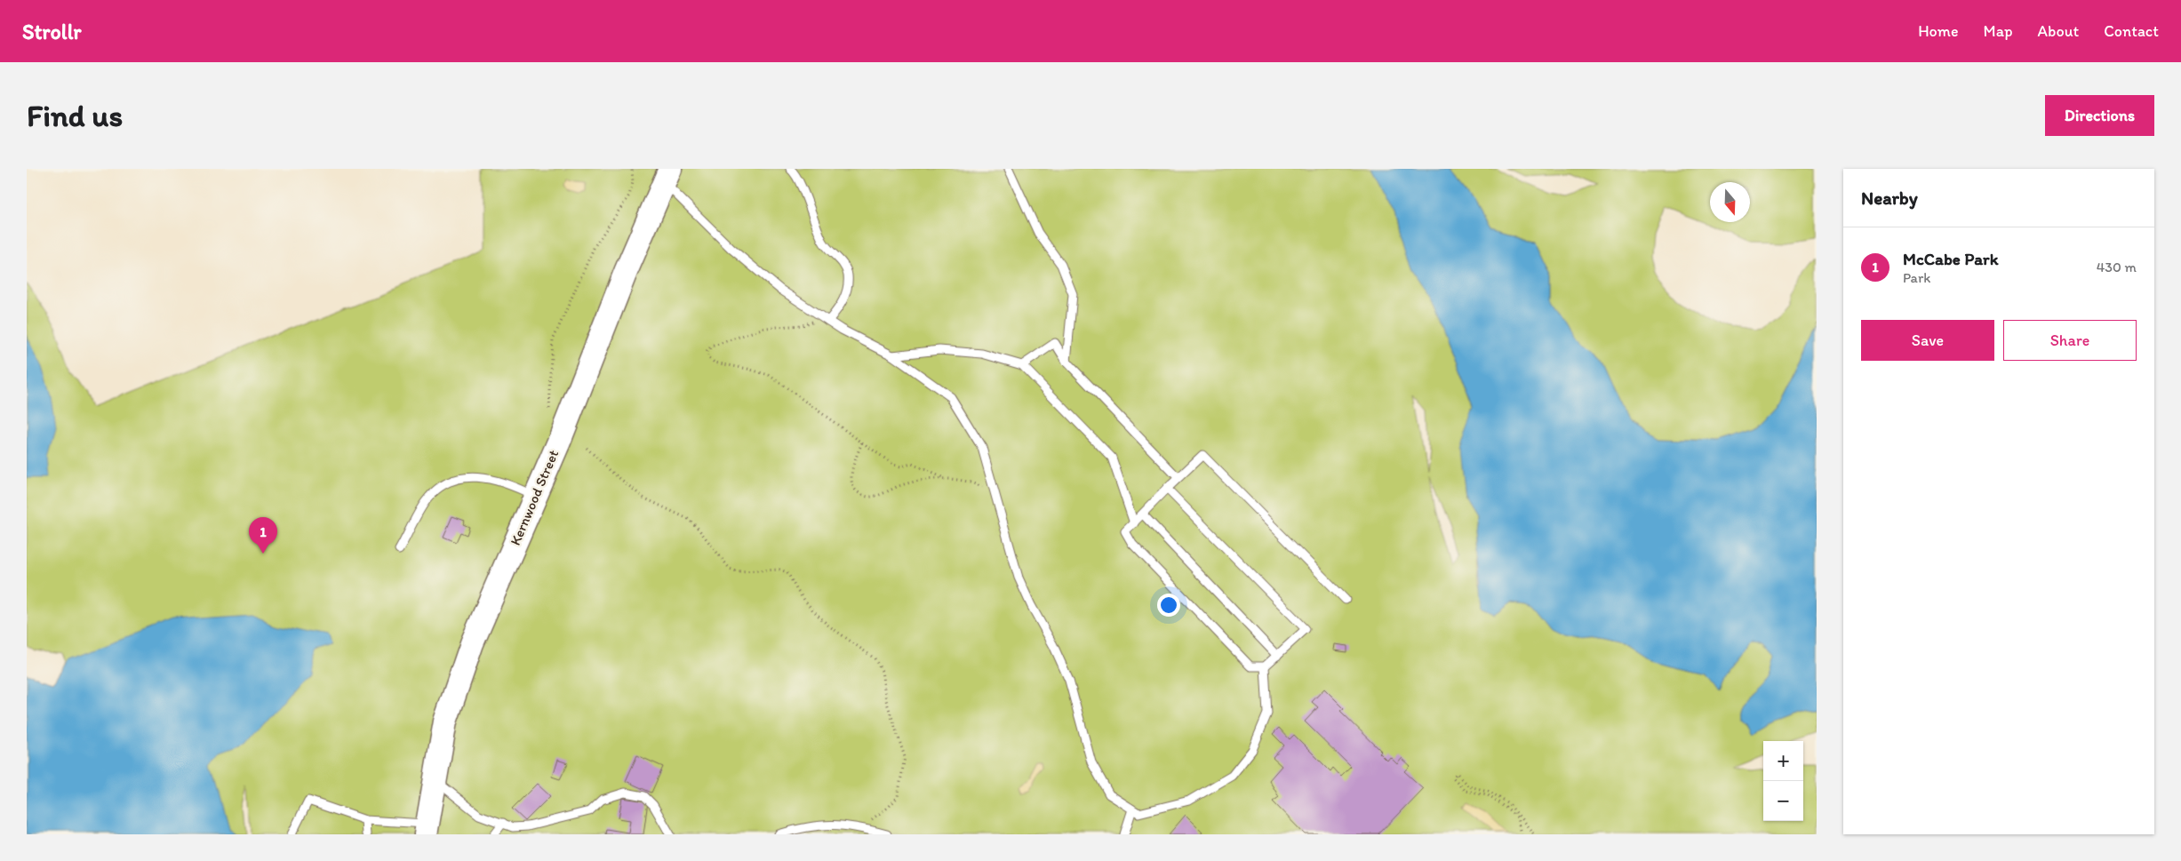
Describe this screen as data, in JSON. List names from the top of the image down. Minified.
{"streets":{"main road":["Kernwood Street"]},"north":"bottom","page":{"header":"Strollr","nav":["Home","Map","About","Contact"],"buttons":["Directions",["Save","Share"]],"title":"Find us","heading":"Nearby","list":[{"mark":"1","name":"McCabe Park","note":"Park","value":"430 m"}],"pins":"1","map_buttons":["+","−"]}}
